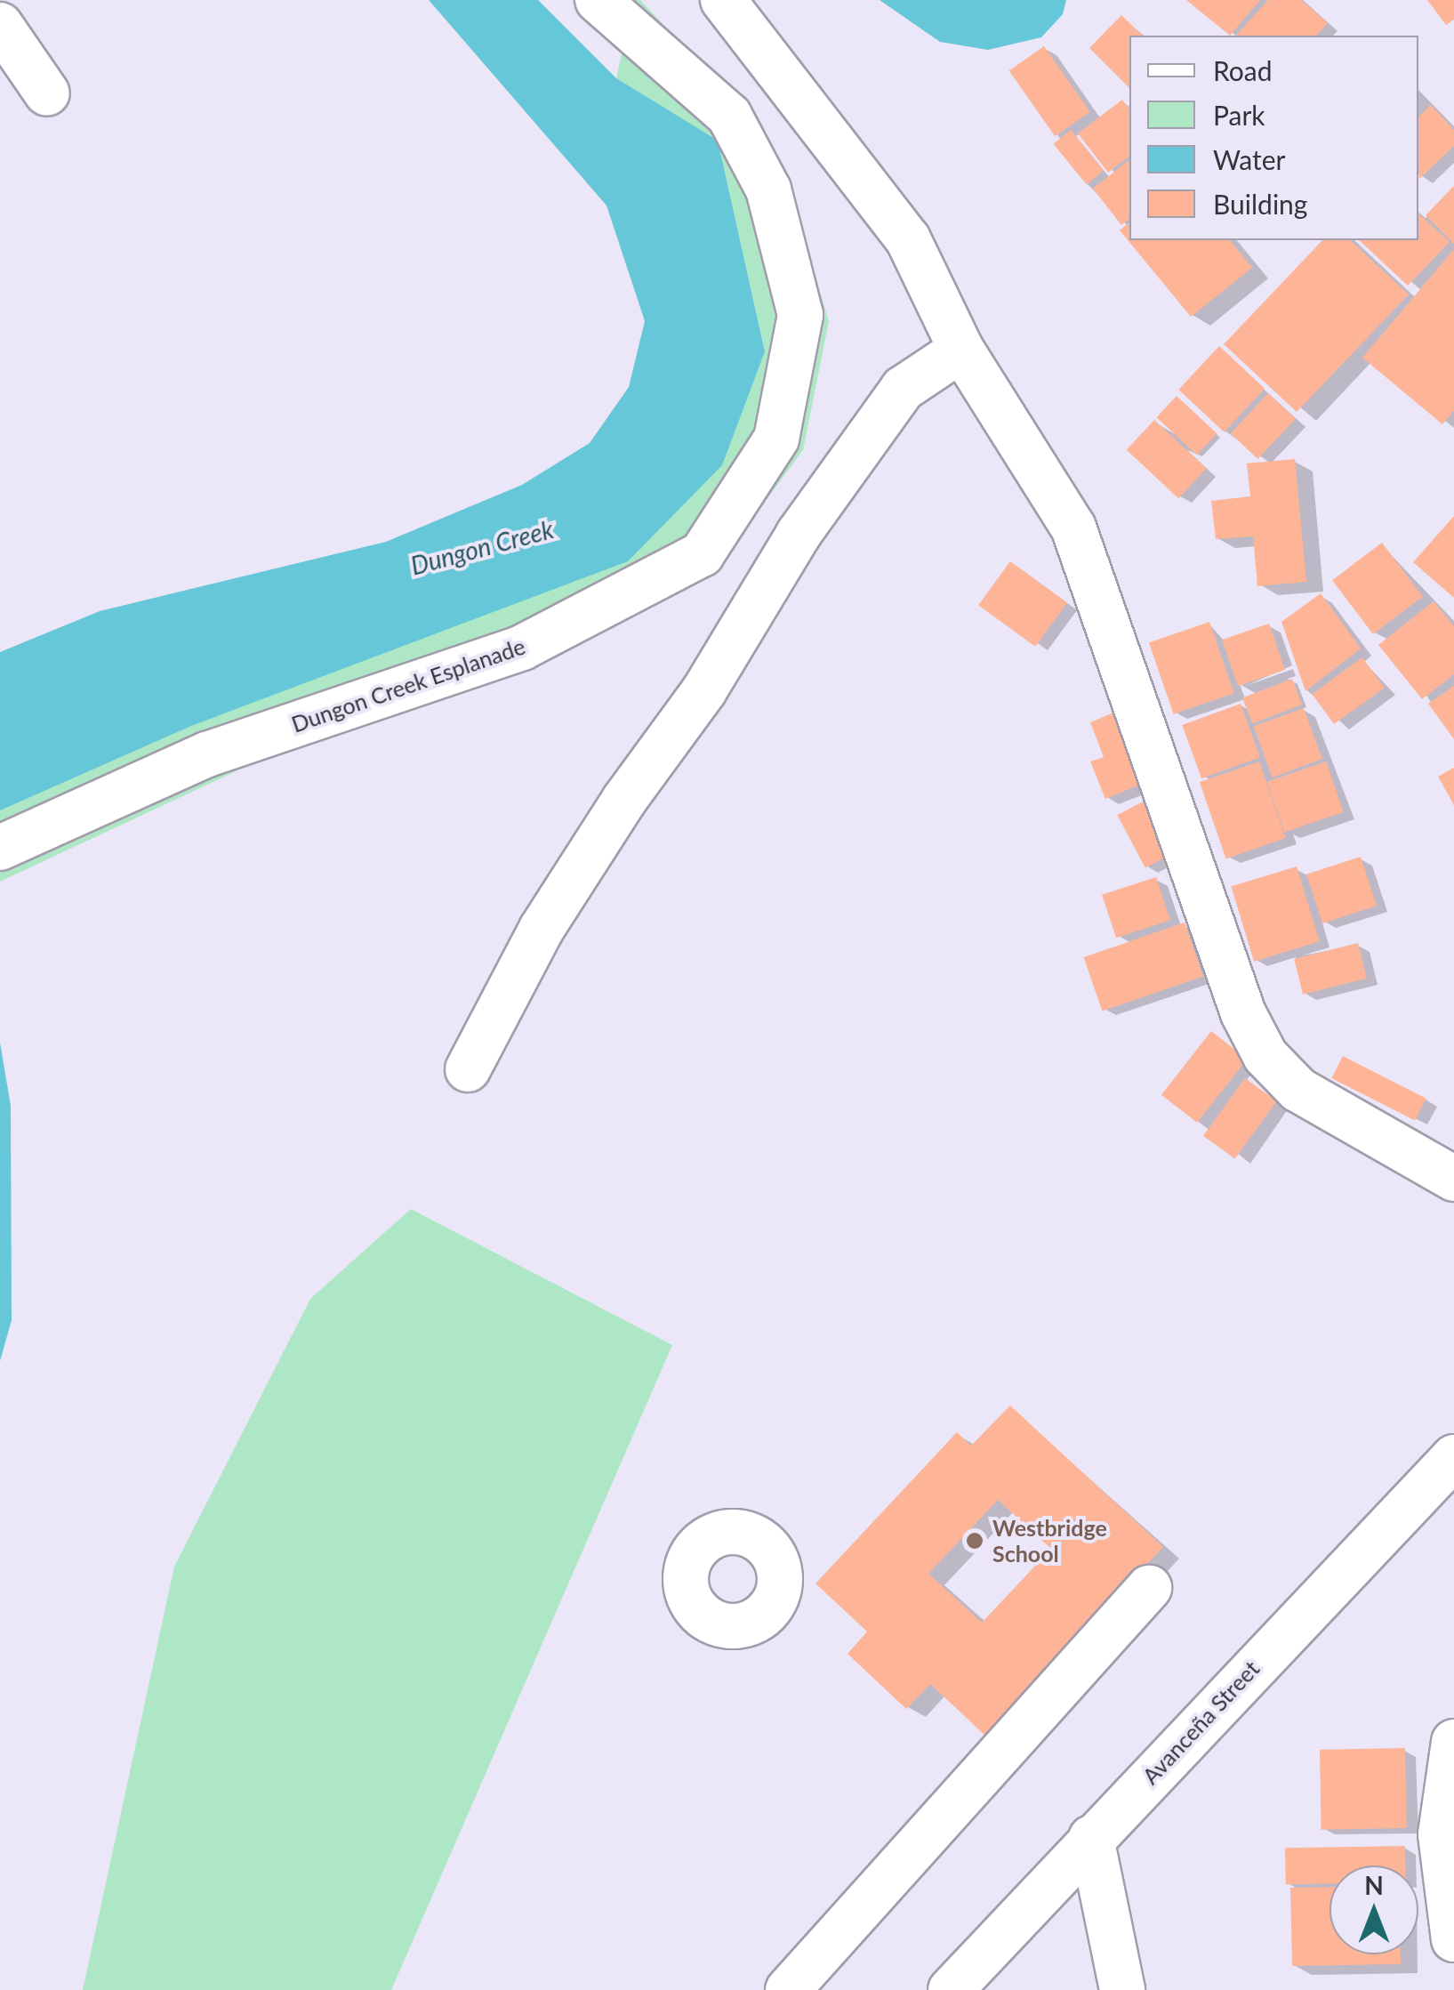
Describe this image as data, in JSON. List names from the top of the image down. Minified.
{"streets":{"street":["Dungon Creek Esplanade","Avanceña Street"]},"water":["Dungon Creek"],"places":["Westbridge School"],"legend":["Road","Park","Water","Building"],"north":"top"}
